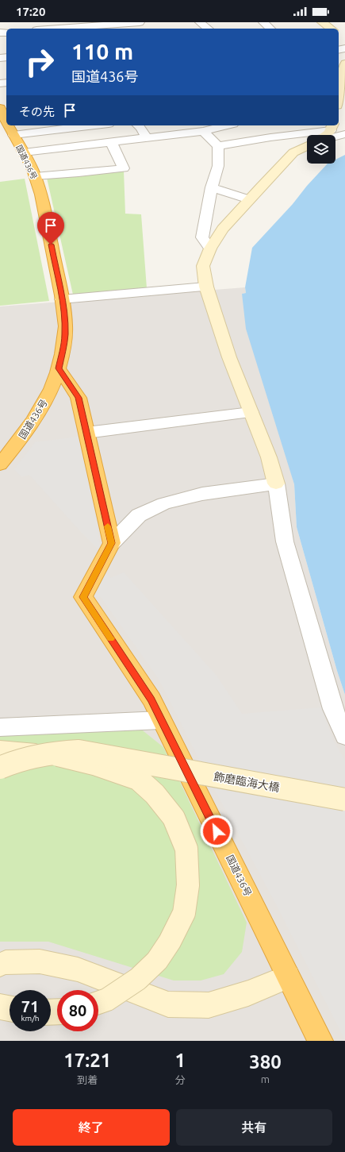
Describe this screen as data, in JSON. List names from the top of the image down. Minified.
{"streets":{"highway":["国道436号"],"street":["飾磨臨海大橋"]},"page":{"status":"17:20","turn":["110 m","国道436号"],"then":"その先","speed":"71 km/h","limit":"80","eta":["17:21","到着","1","分","380","m"],"buttons":["終了","共有"]}}
